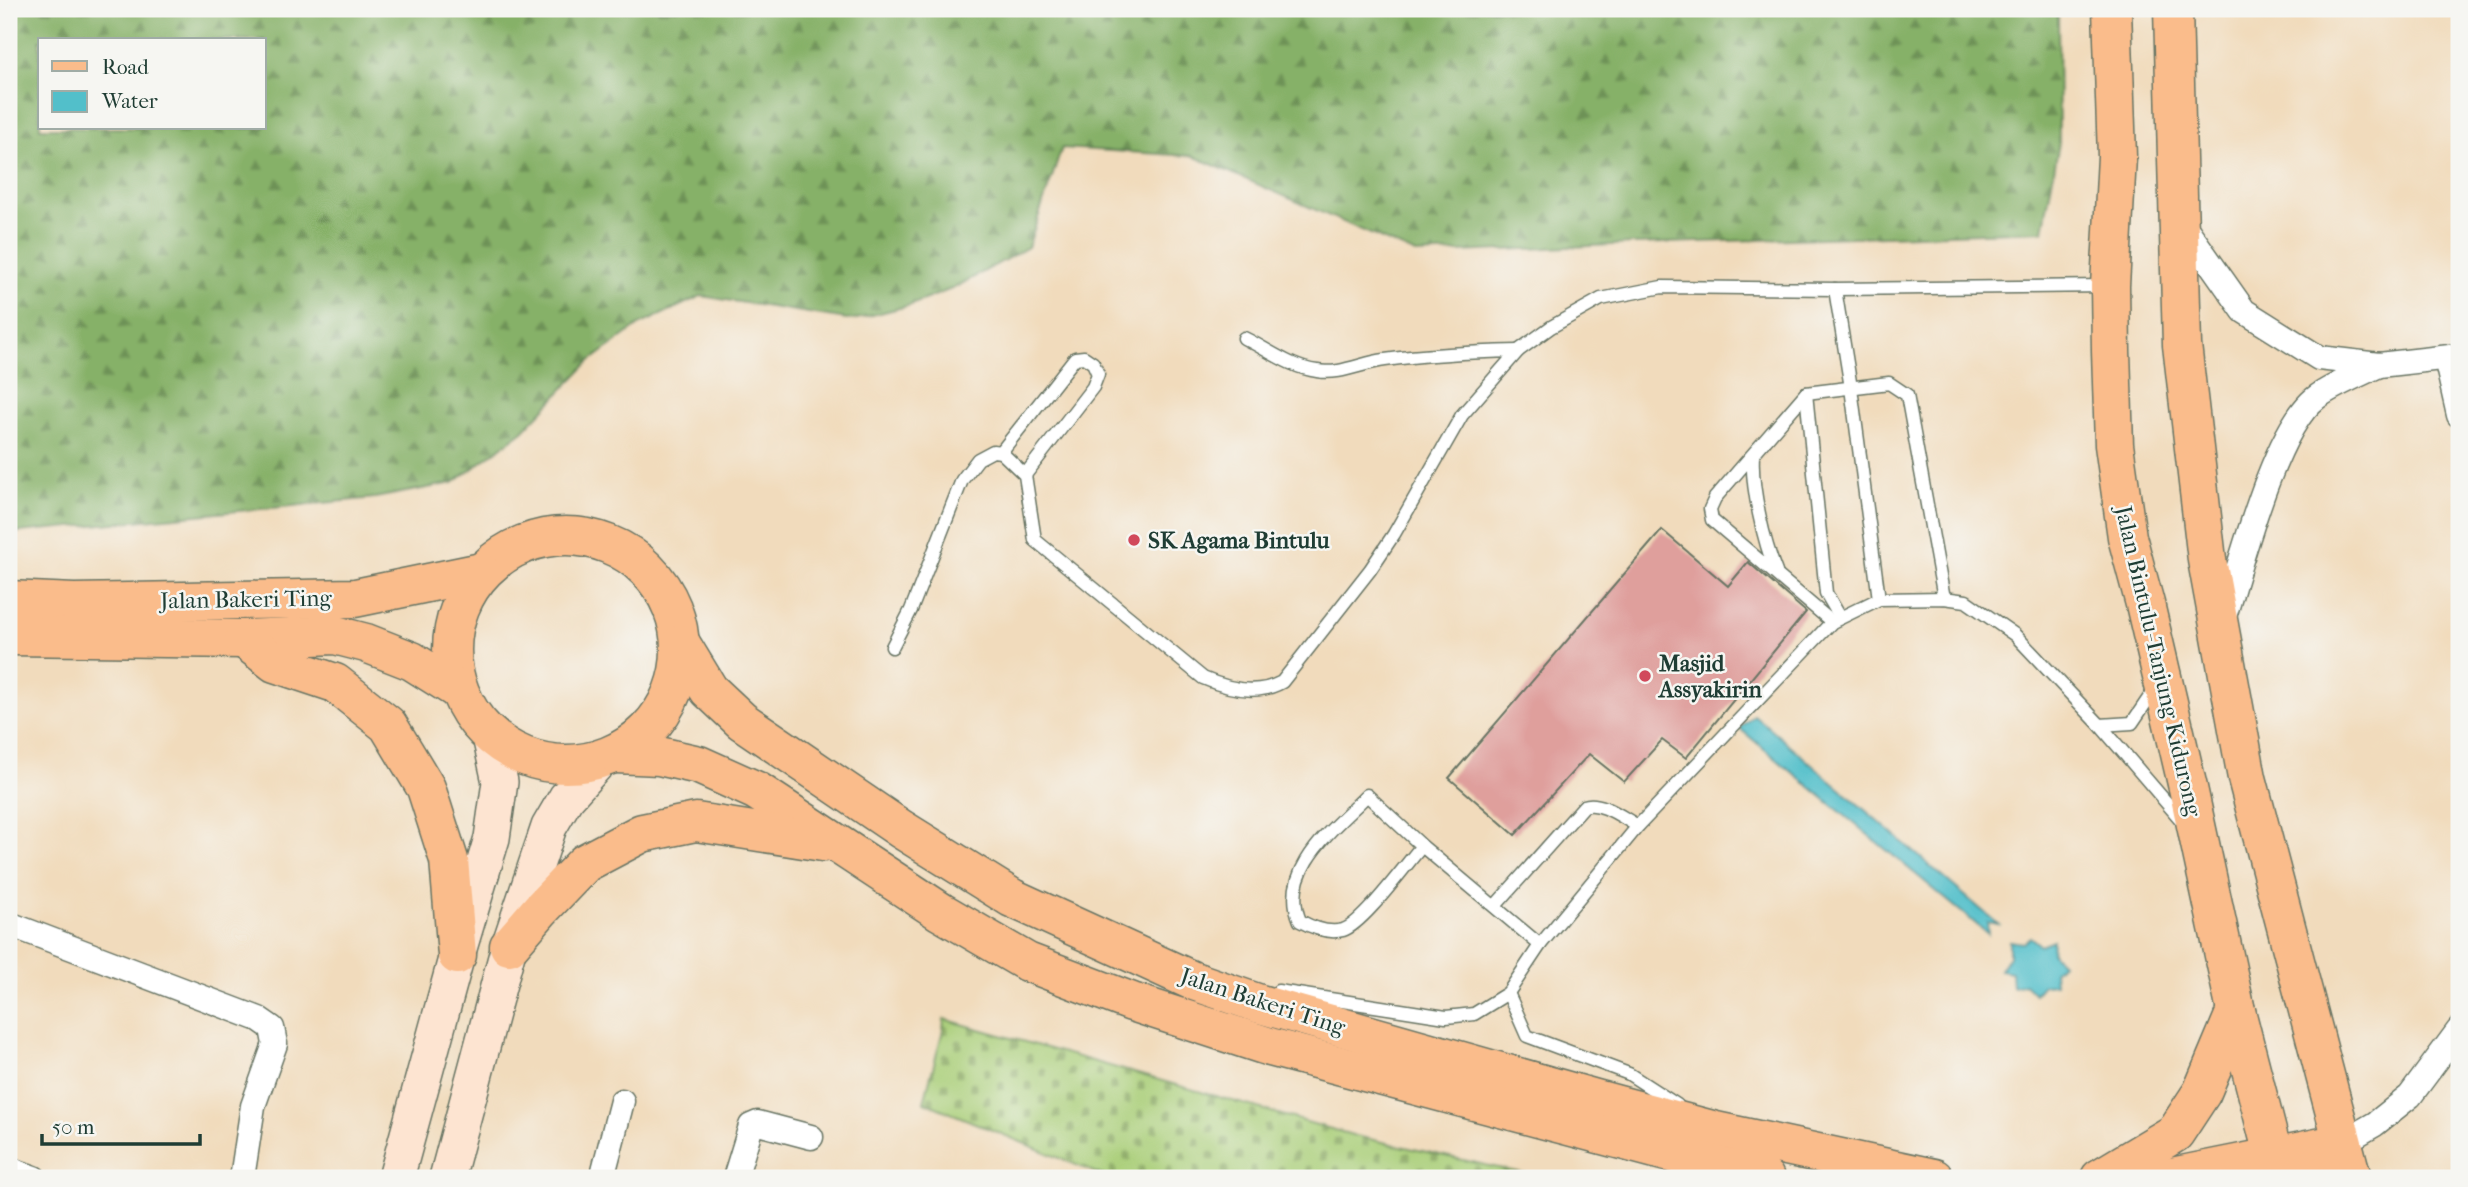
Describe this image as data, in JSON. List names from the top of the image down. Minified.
{"streets":{"main road":["Jalan Bakeri Ting","Jalan Bintulu-Tanjung Kidurong"]},"places":["SK Agama Bintulu","Masjid Assyakirin"],"legend":["Road","Water"],"scale_bar":"50 m"}
